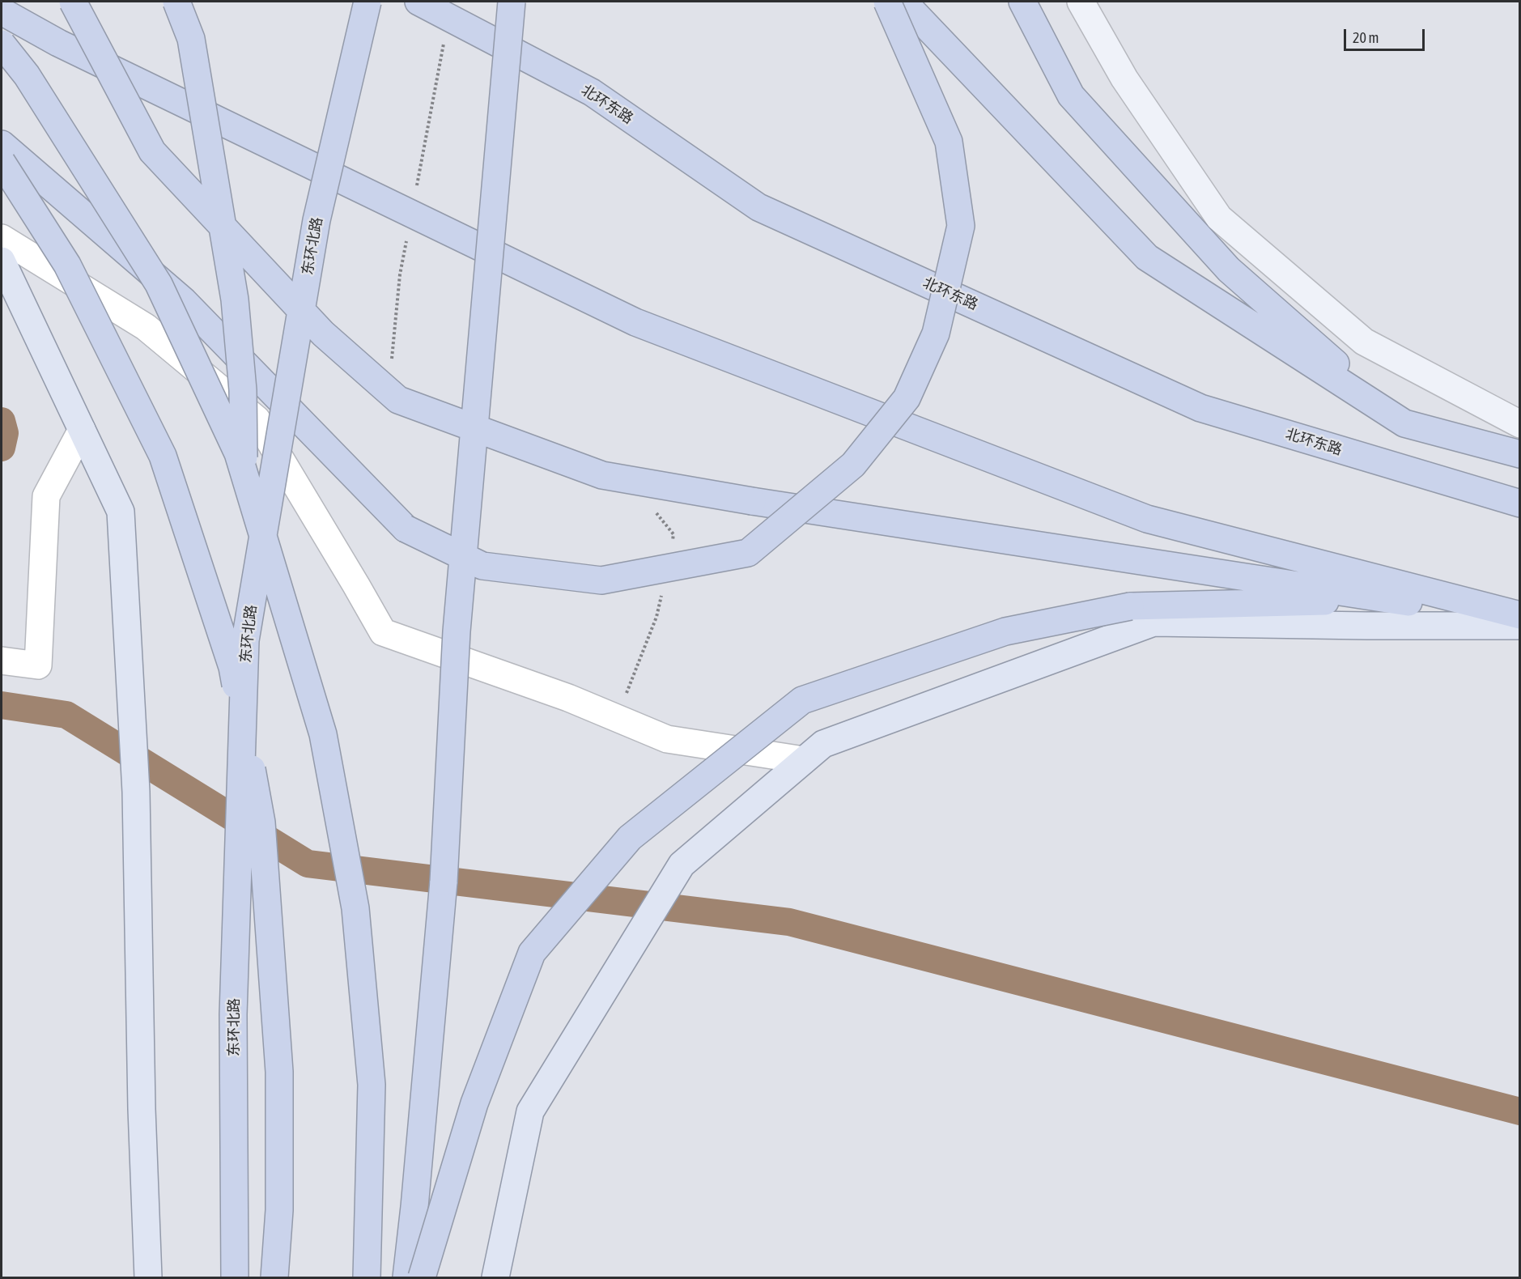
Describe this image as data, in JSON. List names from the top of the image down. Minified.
{"streets":{"highway":["北环东路","东环北路"]},"scale_bar":"20 m"}
